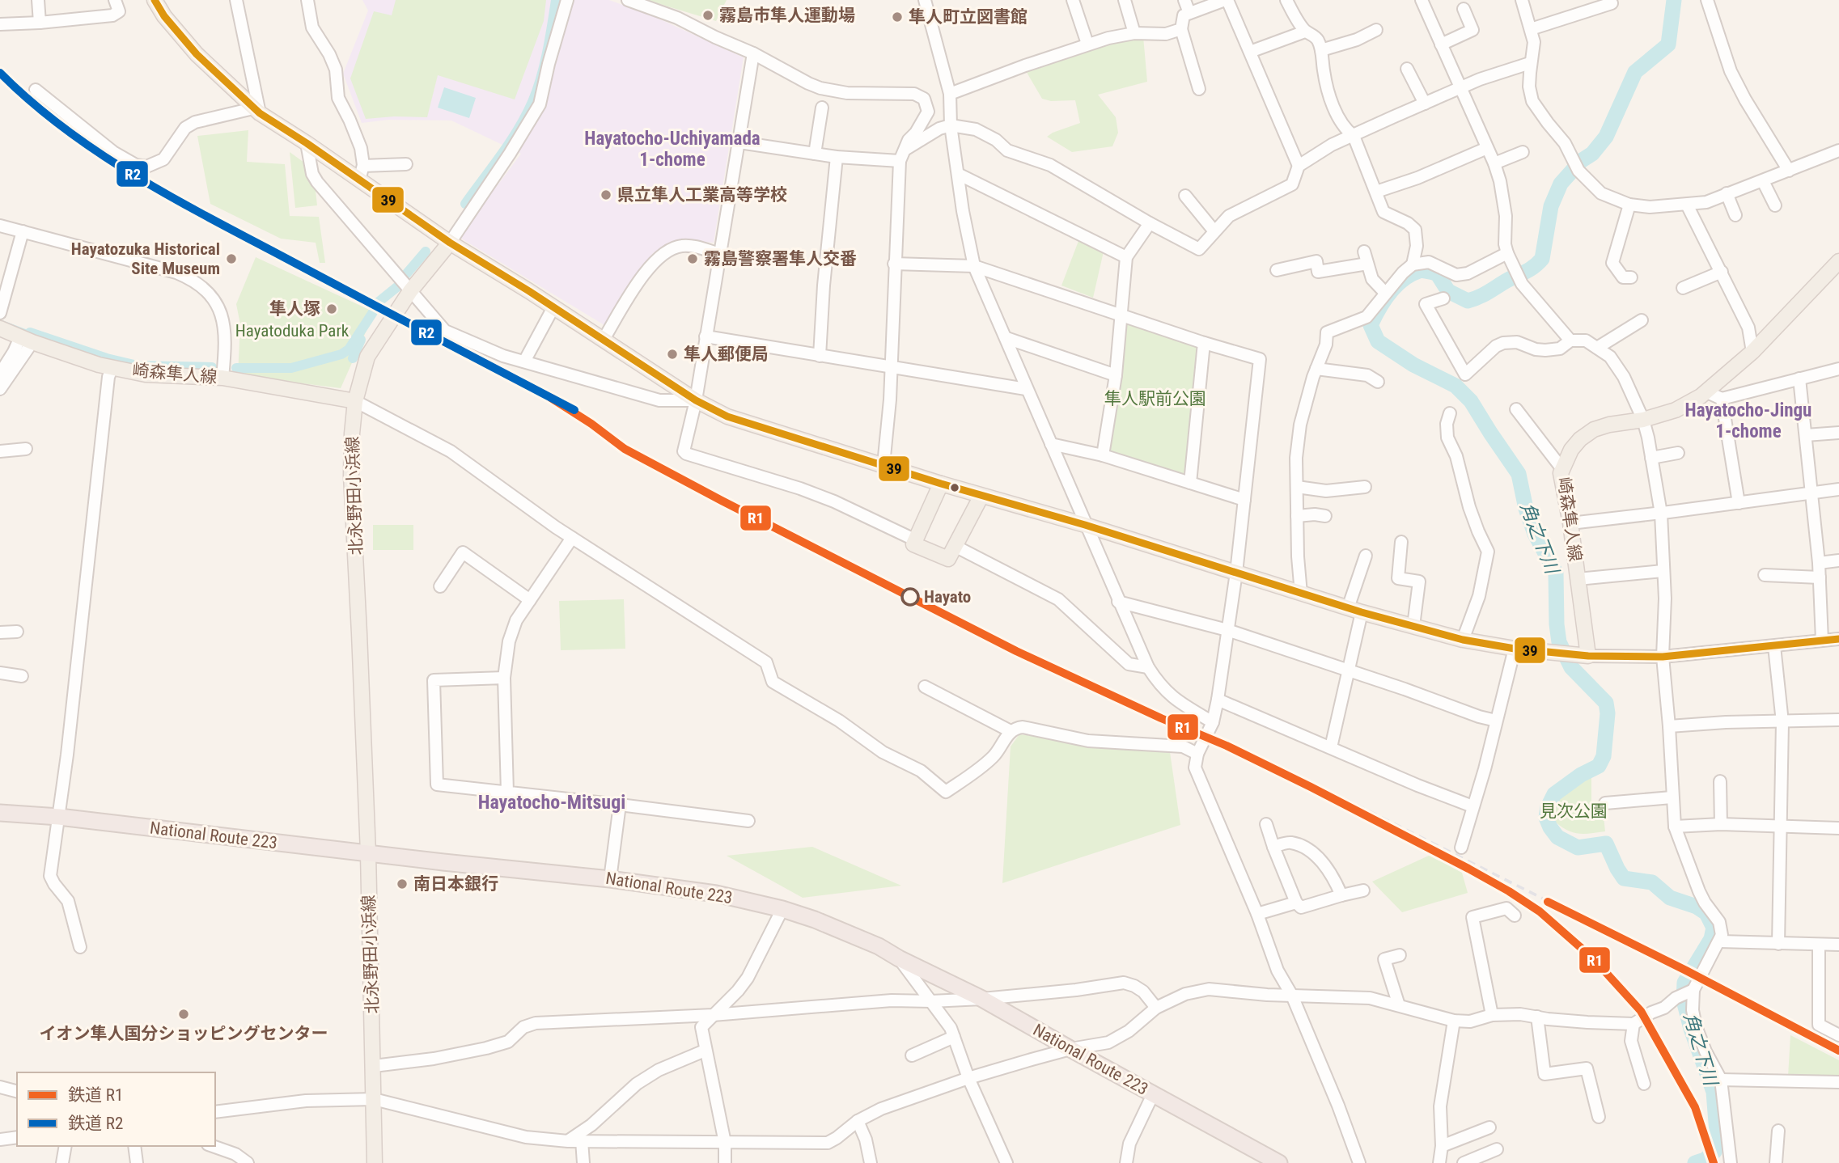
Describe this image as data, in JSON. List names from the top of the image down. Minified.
{"streets":{"highway":["National Route 223"],"main road":["崎森隼人線","北永野田小浜線"]},"crossings":[["崎森隼人線","北永野田小浜線"],["北永野田小浜線","National Route 223"]],"districts":["Hayatocho-Uchiyamada 1-chome","Hayatocho-Jingu 1-chome","Hayatocho-Mitsugi"],"water":["角之下川"],"parks":["Hayatoduka Park","隼人駅前公園","見次公園"],"places":["霧島市隼人運動場","隼人町立図書館","県立隼人工業高等学校","Hayatozuka Historical Site Museum","霧島警察署隼人交番","隼人塚","隼人郵便局","Hayato","南日本銀行","イオン隼人国分ショッピングセンター"],"lines":["transit line 39","rail line R2","rail line R1"],"legend":["鉄道 R1","鉄道 R2"]}
